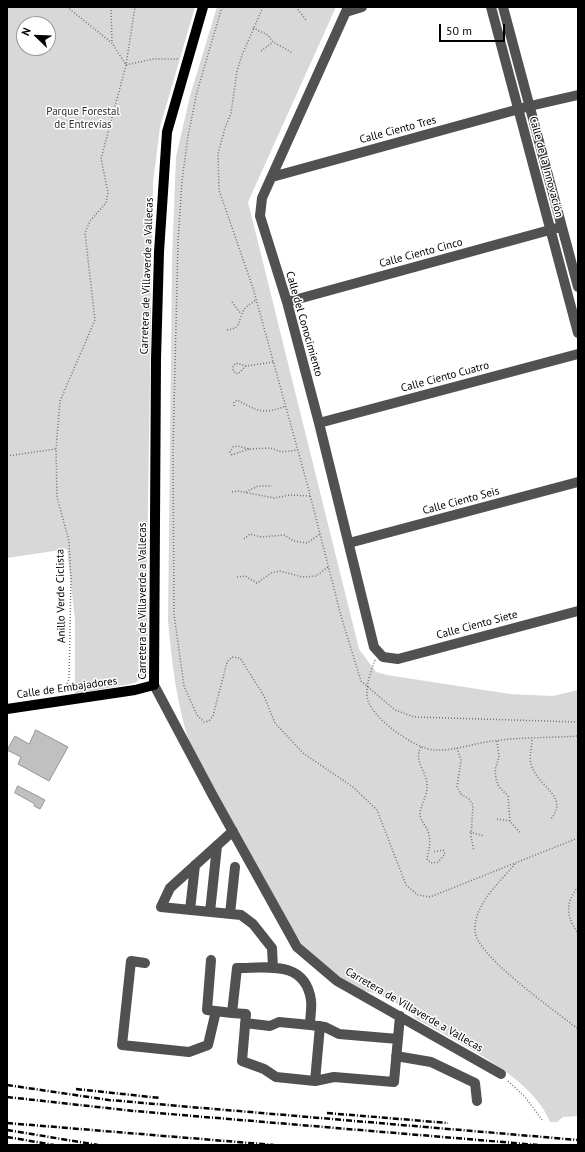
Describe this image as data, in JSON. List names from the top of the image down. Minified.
{"streets":{"main road":["Carretera de Villaverde a Vallecas","Calle de Embajadores"],"street":["Calle Ciento Tres","Calle de la Innovación","Calle Ciento Cinco","Calle del Conocimiento","Calle Ciento Cuatro","Calle Ciento Seis","Calle Ciento Siete"],"path":["Anillo Verde Ciclista"]},"crossings":[["Calle Ciento Tres","Calle de la Innovación"],["Calle Ciento Tres","Calle del Conocimiento"],["Calle de la Innovación","Calle Ciento Cinco"],["Calle Ciento Cinco","Calle del Conocimiento"],["Carretera de Villaverde a Vallecas","Calle de Embajadores"],["Calle del Conocimiento","Calle Ciento Cuatro"],["Calle del Conocimiento","Calle Ciento Seis"],["Calle del Conocimiento","Calle Ciento Siete"]],"parks":["Parque Forestal de Entrevías"],"scale_bar":"50 m","north":"top left"}
